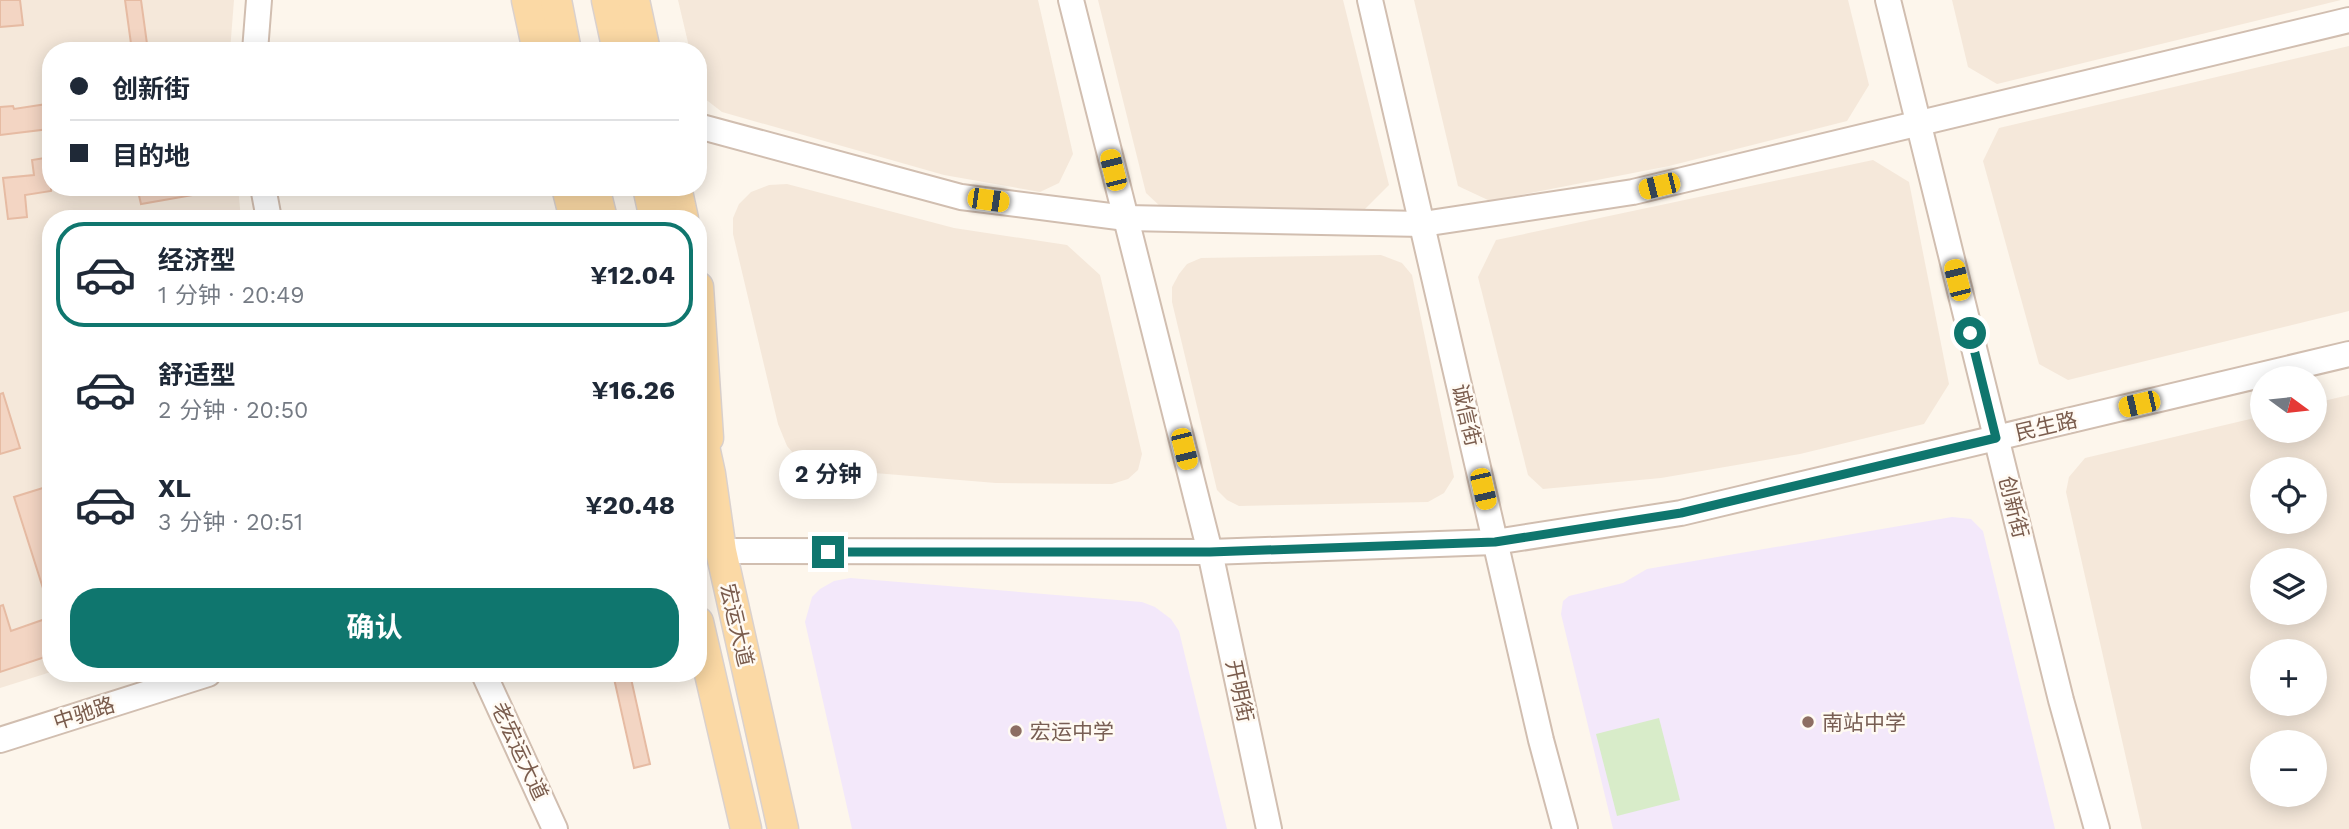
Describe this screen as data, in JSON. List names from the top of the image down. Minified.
{"streets":{"main road":["宏运大道"],"street":["诚信街","民生路","创新街","开明街","中驰路","老宏运大道"]},"crossings":[["诚信街","民生路"],["民生路","创新街"],["民生路","宏运大道"],["民生路","开明街"]],"places":["南站中学","宏运中学"],"north":"right","page":{"banner":["创新街","目的地"],"list":[{"name":"经济型","note":"1 分钟 · 20:49","value":"¥12.04"},{"name":"舒适型","note":"2 分钟 · 20:50","value":"¥16.26"},{"name":"XL","note":"3 分钟 · 20:51","value":"¥20.48"}],"map_buttons":["+","−"],"bubble":"2 分钟","buttons":"确认"}}
